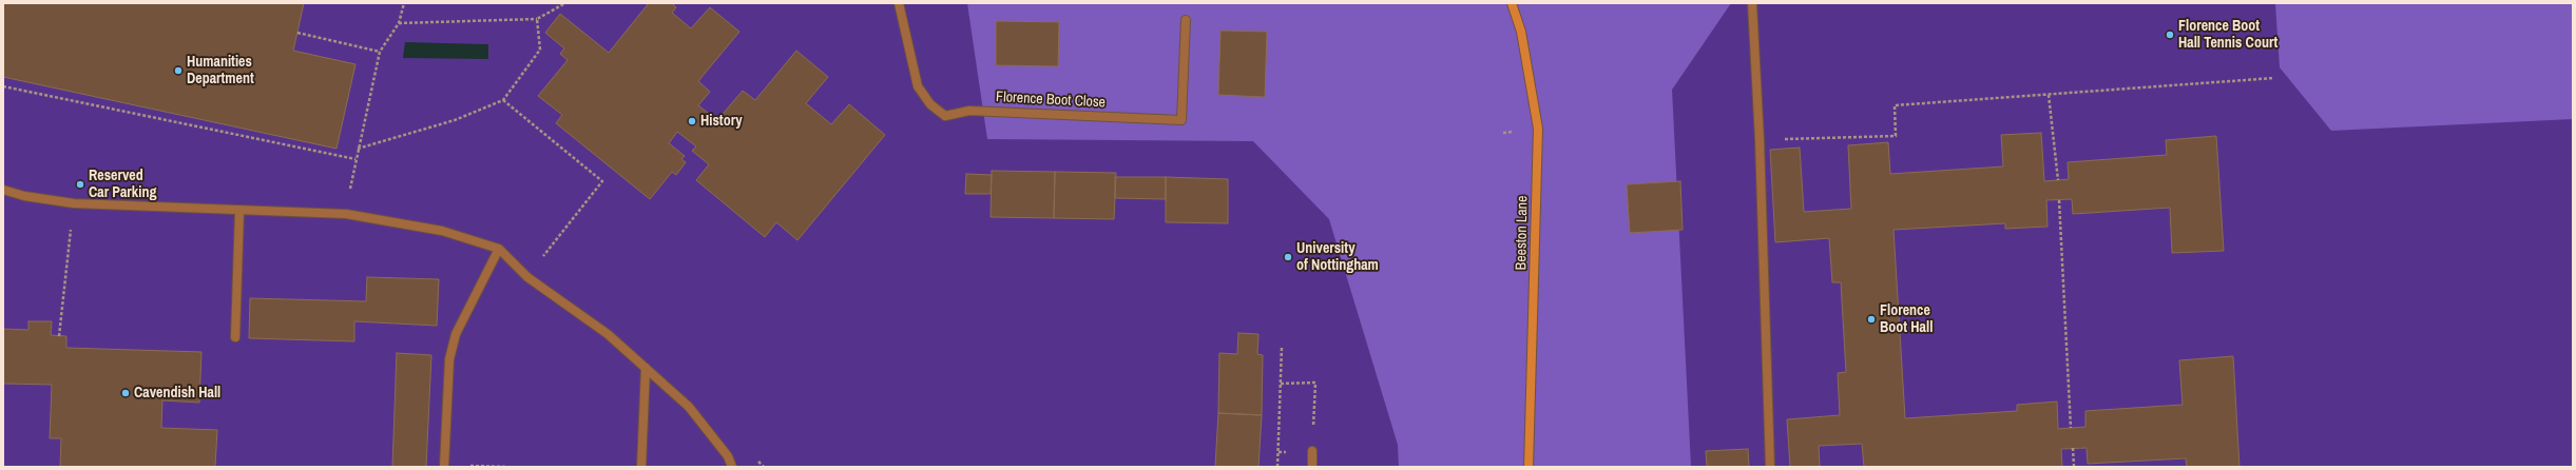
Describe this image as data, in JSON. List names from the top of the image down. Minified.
{"streets":{"street":["Beeston Lane"],"lane":["Florence Boot Close"]},"places":["Florence Boot Hall Tennis Court","Humanities Department","History","Reserved Car Parking","University of Nottingham","Florence Boot Hall","Cavendish Hall"]}
